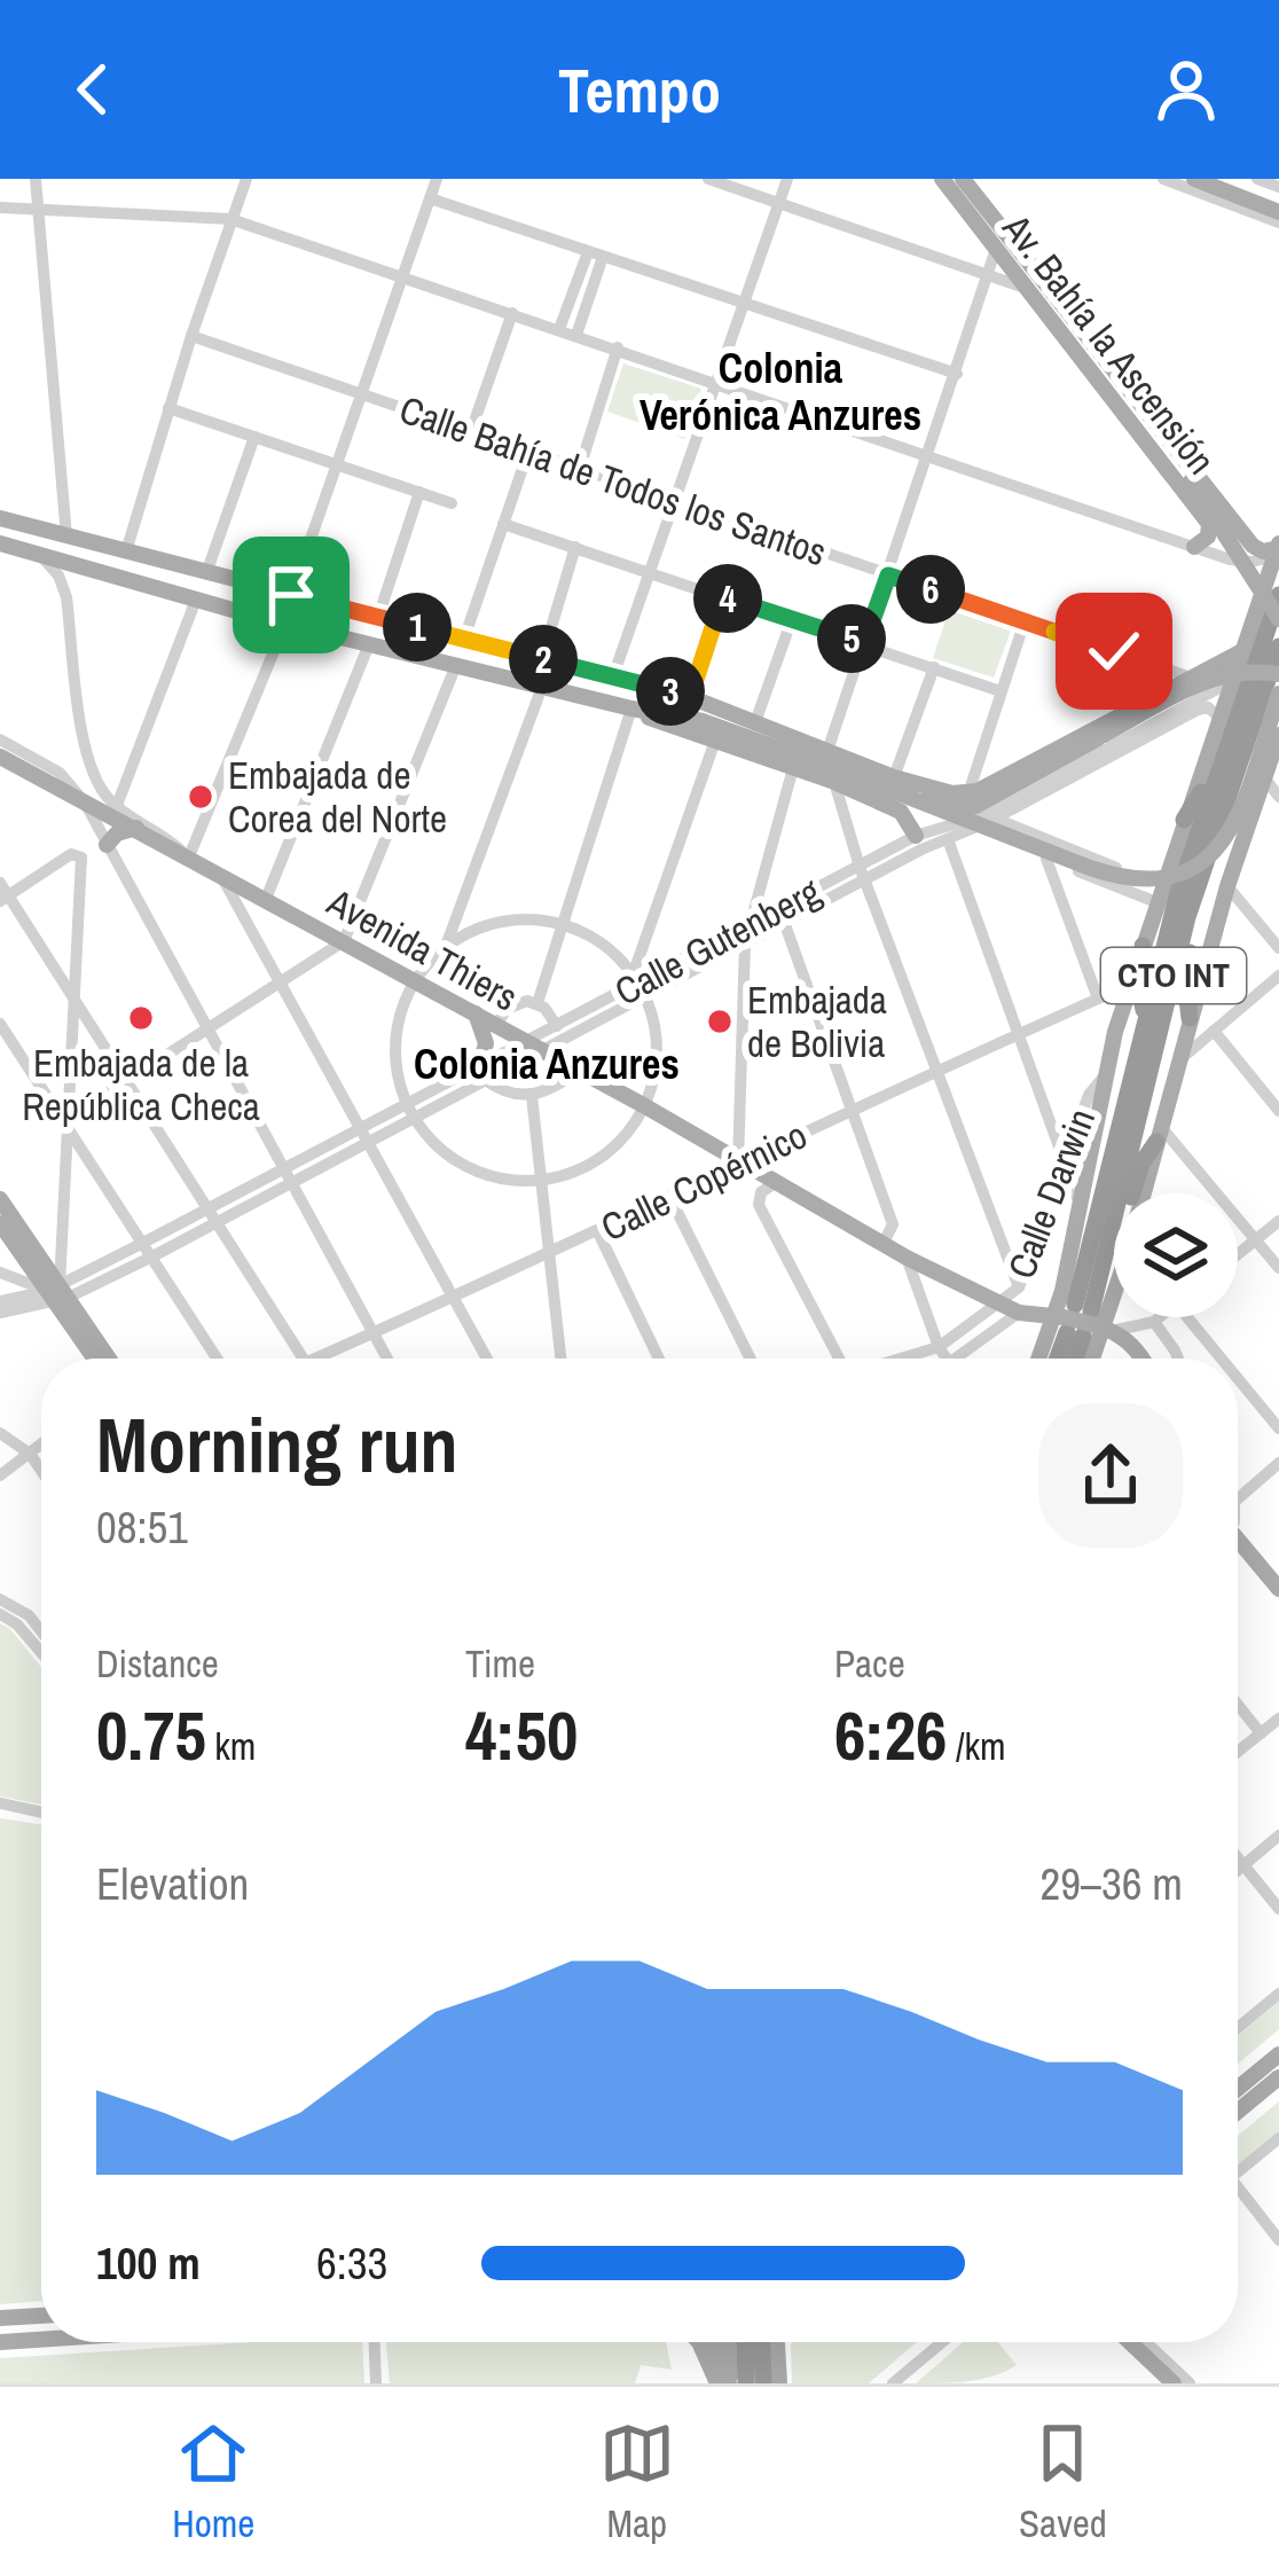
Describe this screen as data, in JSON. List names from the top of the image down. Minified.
{"streets":{"highway":["CTO INT"],"main road":["Av. Bahía la Ascensión","Avenida Thiers"],"street":["Calle Bahía de Todos los Santos","Calle Gutenberg","Calle Copérnico","Calle Darwin"]},"crossings":[["Av. Bahía la Ascensión","CTO INT"],["Calle Gutenberg","Avenida Thiers"],["Calle Gutenberg","CTO INT"],["Avenida Thiers","CTO INT"],["Avenida Thiers","Calle Copérnico"],["Avenida Thiers","Calle Darwin"],["CTO INT","Calle Copérnico"],["CTO INT","Calle Darwin"]],"districts":["Colonia Verónica Anzures","Colonia Anzures"],"places":["Embajada de Corea del Norte","Embajada de la República Checa","Embajada de Bolivia"],"page":{"header":"Tempo","pins":["6","4","1","5","2","3"],"heading":["Morning run","08:51"],"stats":[["Distance","0.75 km"],["Time","4:50"],["Pace","6:26 /km"]],"chart":["Elevation","29–36 m"],"list":[{"name":"100 m","note":"6:33"}],"tabs":["Home","Map","Saved"]}}
